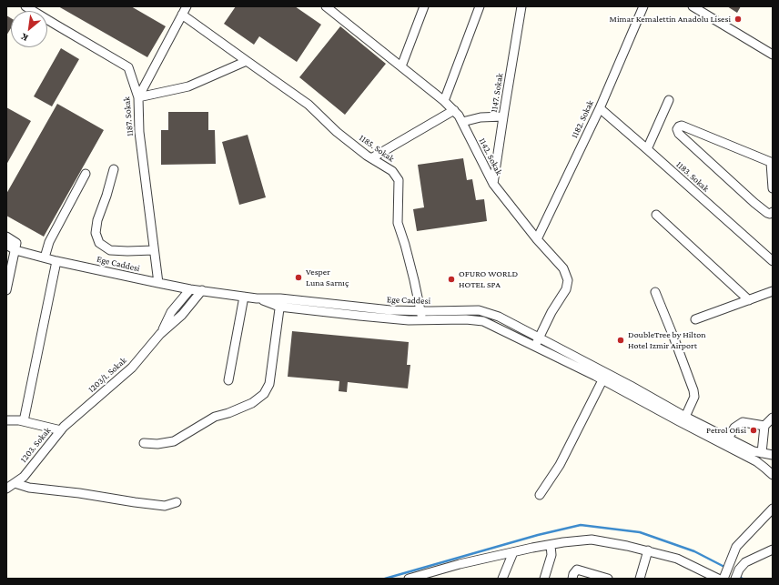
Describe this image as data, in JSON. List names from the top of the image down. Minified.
{"streets":{"street":["1147. Sokak","1187. Sokak","1182. Sokak","1185. Sokak","1142. Sokak","1183. Sokak","Ege Caddesi","1203/1. Sokak","1203. Sokak"]},"crossings":[["1147. Sokak","1142. Sokak"],["1187. Sokak","Ege Caddesi"],["1182. Sokak","1142. Sokak"],["1182. Sokak","1183. Sokak"],["1185. Sokak","Ege Caddesi"],["1142. Sokak","Ege Caddesi"],["Ege Caddesi","1203/1. Sokak"],["1203/1. Sokak","1203. Sokak"]],"places":["Mimar Kemalettin Anadolu Lisesi","Vesper Luna Sarnıç","OFURO WORLD HOTEL SPA","DoubleTree by Hilton Hotel Izmir Airport","Petrol Ofisi"],"north":"bottom left"}
